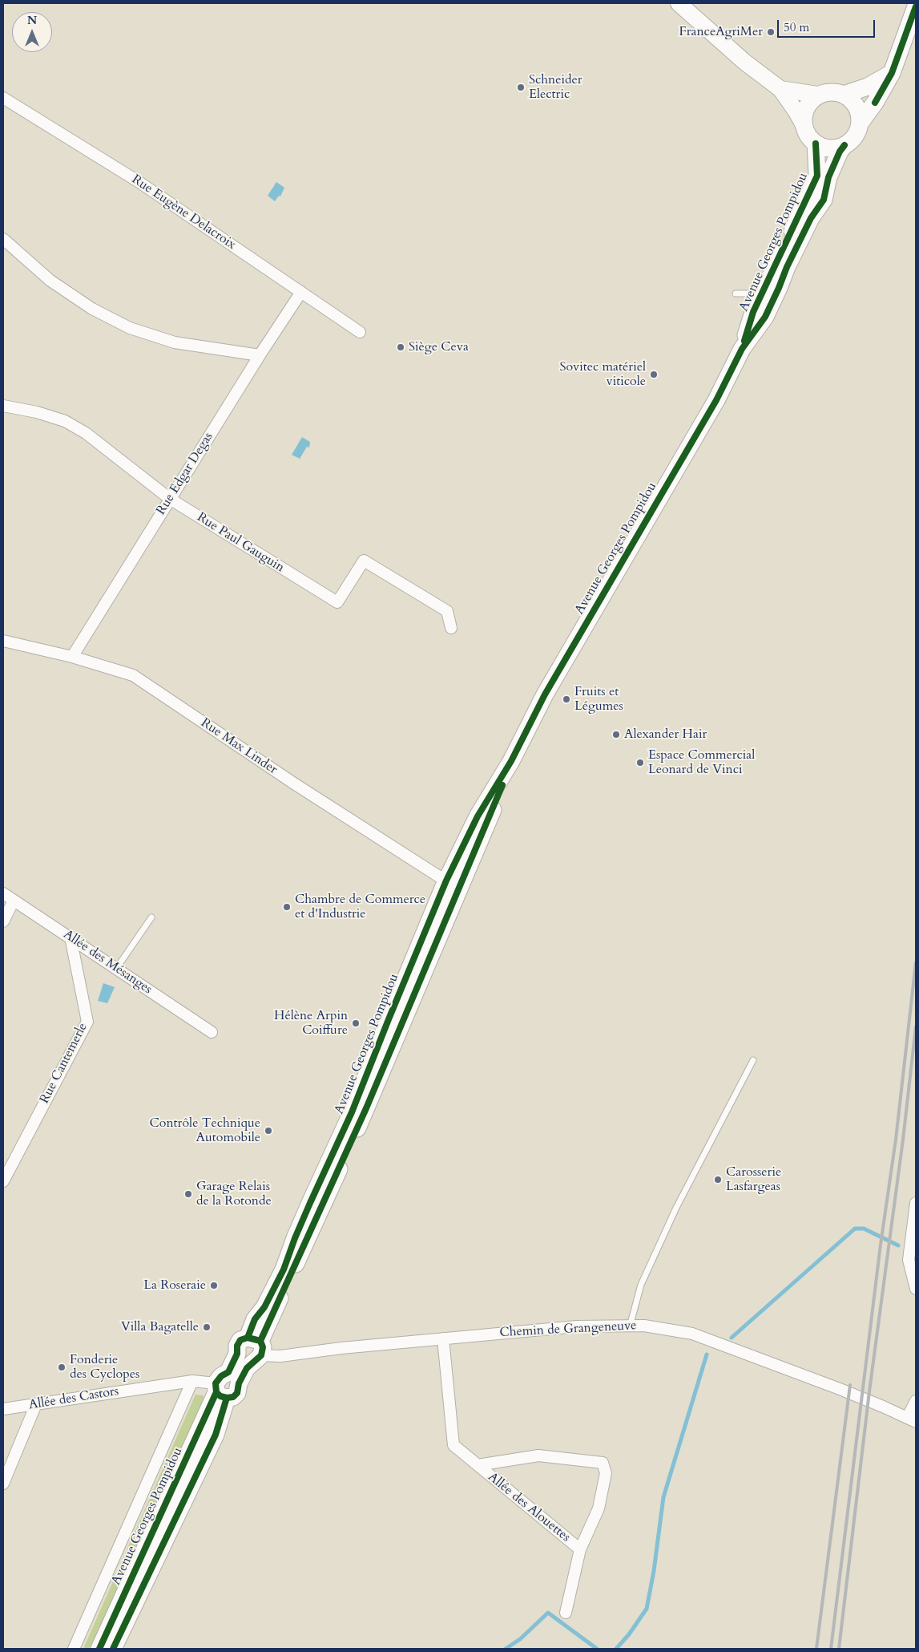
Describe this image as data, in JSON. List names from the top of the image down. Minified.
{"streets":{"main road":["Avenue Georges Pompidou"],"street":["Rue Eugène Delacroix","Rue Edgar Degas","Rue Paul Gauguin","Rue Max Linder","Allée des Mésanges","Rue Cantemerle","Chemin de Grangeneuve","Allée des Castors","Allée des Alouettes"]},"crossings":[["Rue Eugène Delacroix","Rue Edgar Degas"],["Avenue Georges Pompidou","Rue Max Linder"],["Avenue Georges Pompidou","Chemin de Grangeneuve"],["Avenue Georges Pompidou","Allée des Castors"],["Rue Edgar Degas","Rue Paul Gauguin"],["Rue Edgar Degas","Rue Max Linder"],["Allée des Mésanges","Rue Cantemerle"],["Chemin de Grangeneuve","Allée des Alouettes"]],"places":["FranceAgriMer","Schneider Electric","Siège Ceva","Sovitec matériel viticole","Fruits et Légumes","Alexander Hair","Espace Commercial Leonard de Vinci","Chambre de Commerce et d'Industrie","Hélène Arpin Coiffure","Contrôle Technique Automobile","Carosserie Lasfargeas","Garage Relais de la Rotonde","La Roseraie","Villa Bagatelle","Fonderie des Cyclopes"],"scale_bar":"50 m","north":"top"}
